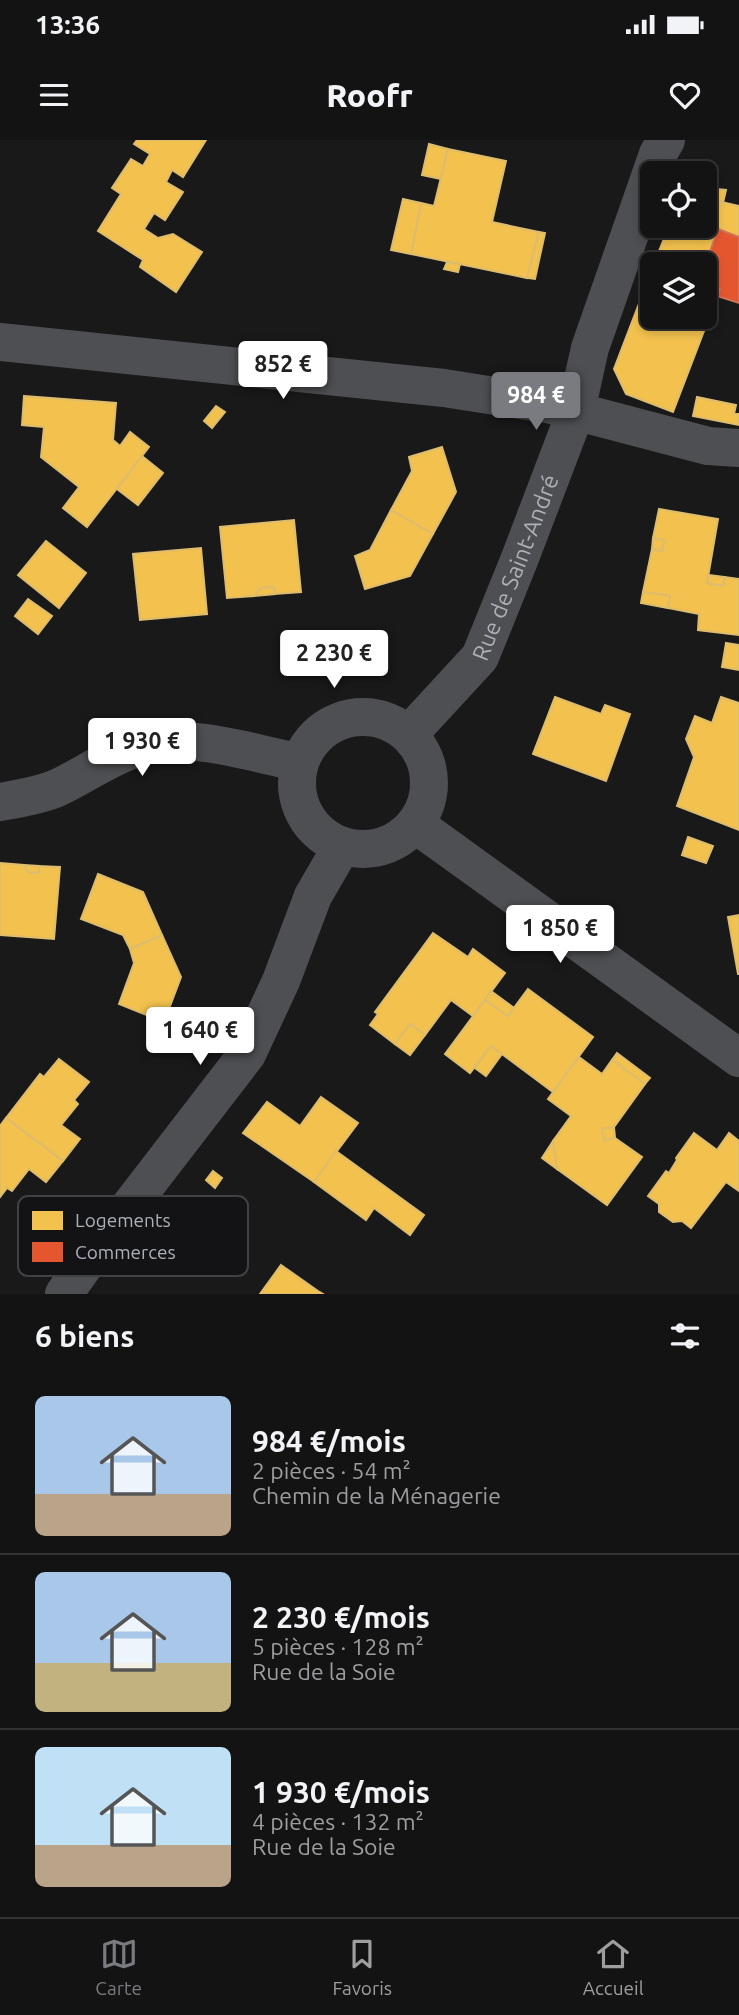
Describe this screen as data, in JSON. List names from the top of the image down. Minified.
{"streets":{"street":["Rue de Saint-André"]},"legend":["Logements","Commerces"],"page":{"status":"13:36","header":"Roofr","price":["852 €","984 €","2 230 €","1 930 €","1 850 €","1 640 €"],"heading":"6 biens","list":[{"name":"984 €/mois","note":"2 pièces · 54 m² · Chemin de la Ménagerie"},{"name":"2 230 €/mois","note":"5 pièces · 128 m² · Rue de la Soie"},{"name":"1 930 €/mois","note":"4 pièces · 132 m² · Rue de la Soie"}],"tabs":["Carte","Favoris","Accueil"]}}
